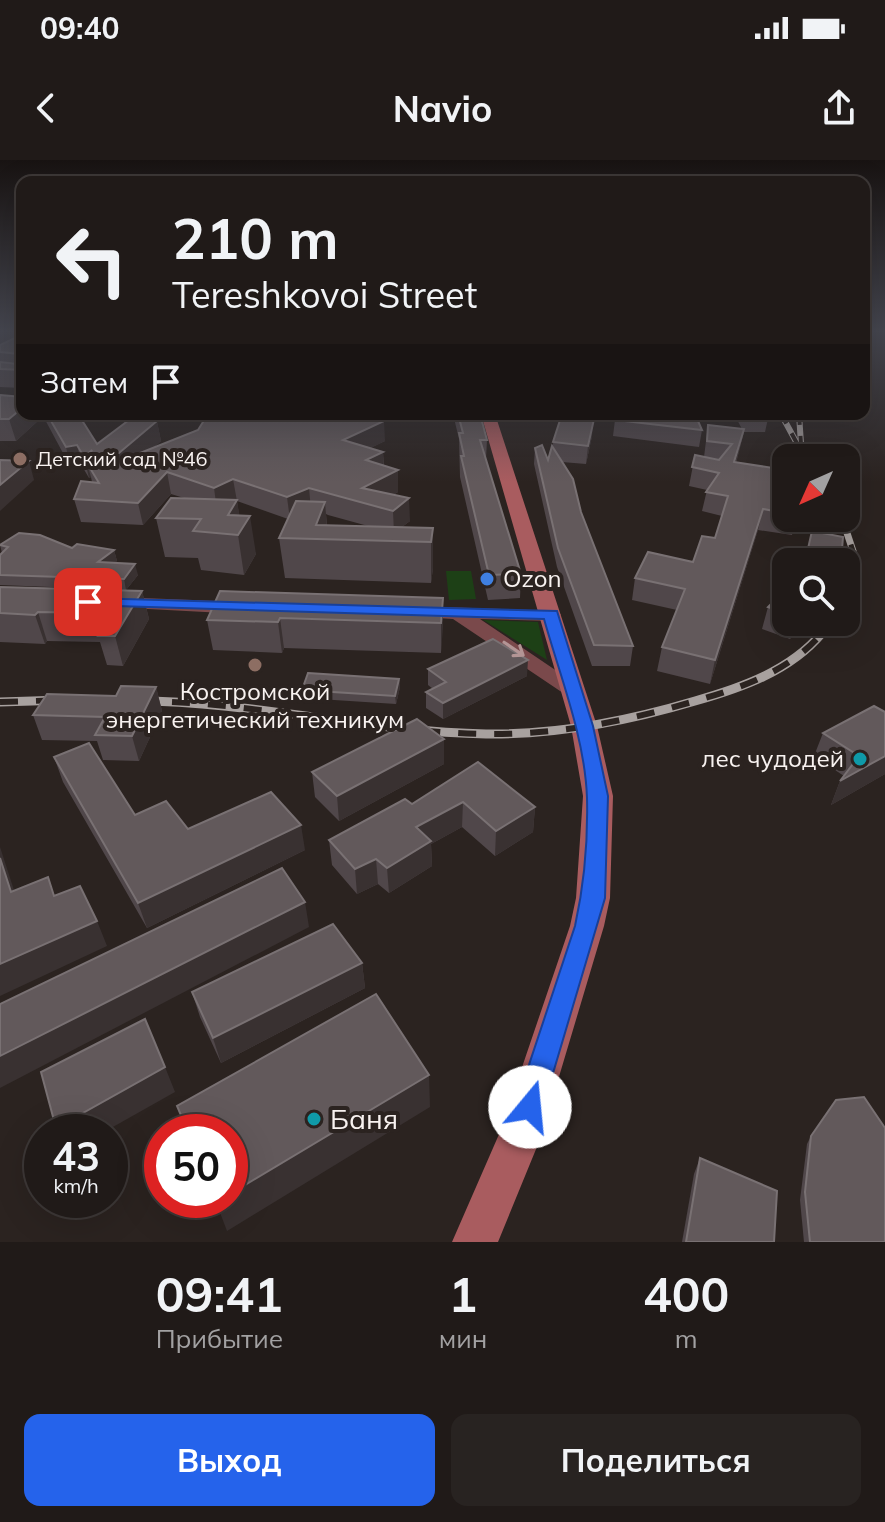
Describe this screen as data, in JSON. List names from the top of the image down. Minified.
{"places":["Детский сад №46","Ozon","Костромской энергетический техникум","лес чудодей","Баня"],"north":"bottom left","page":{"status":"09:40","header":"Navio","turn":["210 m","Tereshkovoi Street"],"then":"Затем","speed":"43 km/h","limit":"50","eta":["09:41","Прибытие","1","мин","400","m"],"buttons":["Выход","Поделиться"]}}
